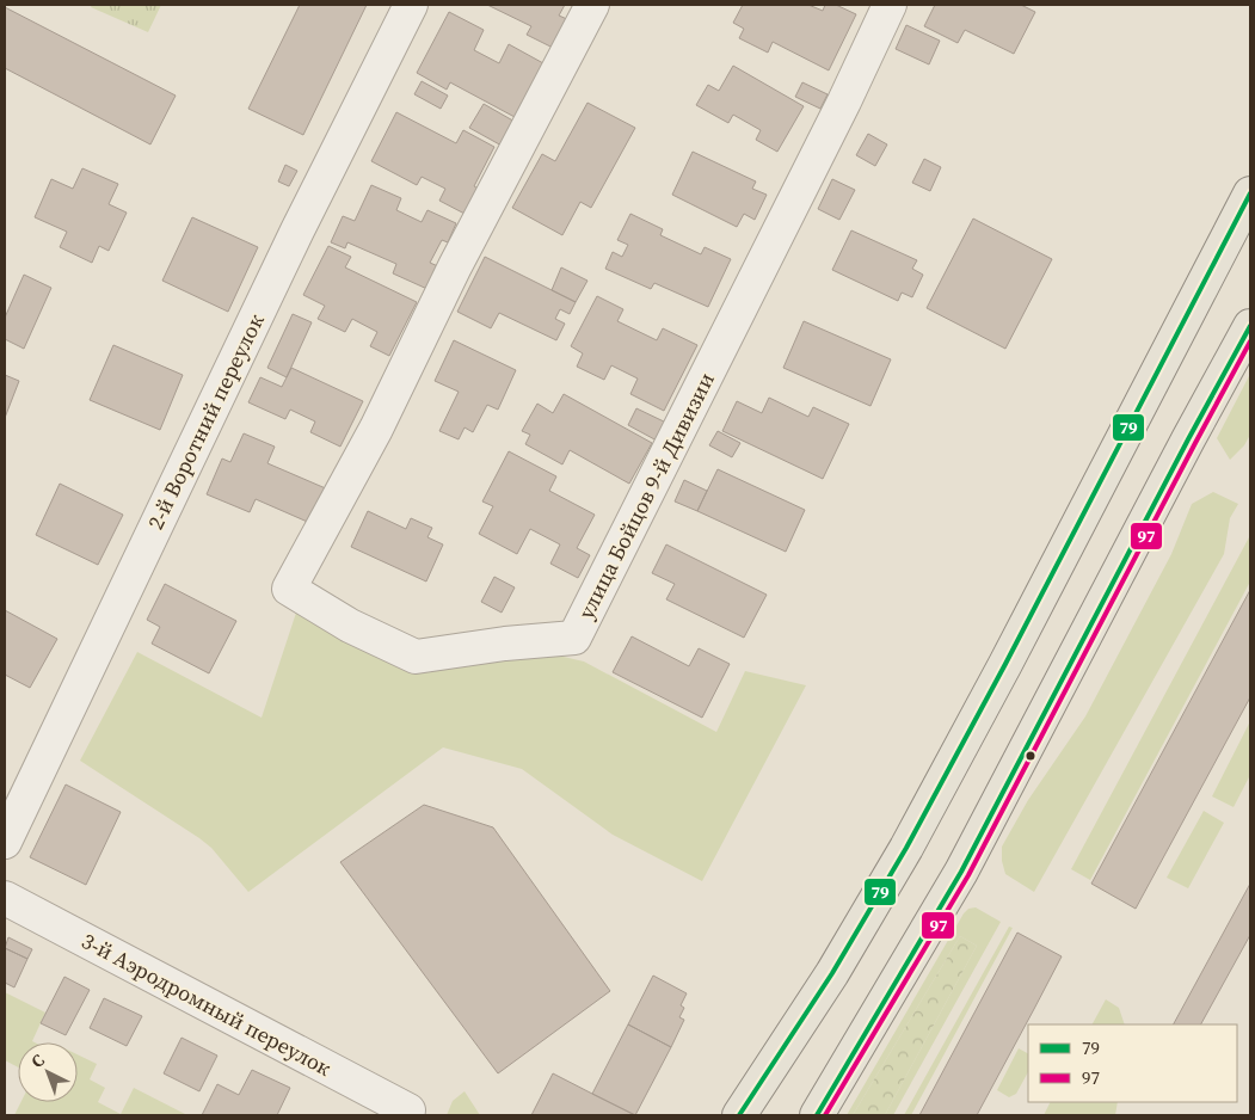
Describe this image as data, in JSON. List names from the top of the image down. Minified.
{"streets":{"street":["2-й Воротний переулок","улица Бойцов 9-й Дивизии","3-й Аэродромный переулок"]},"lines":["transit line 79","transit line 97"],"legend":["79","97"],"north":"top left"}
